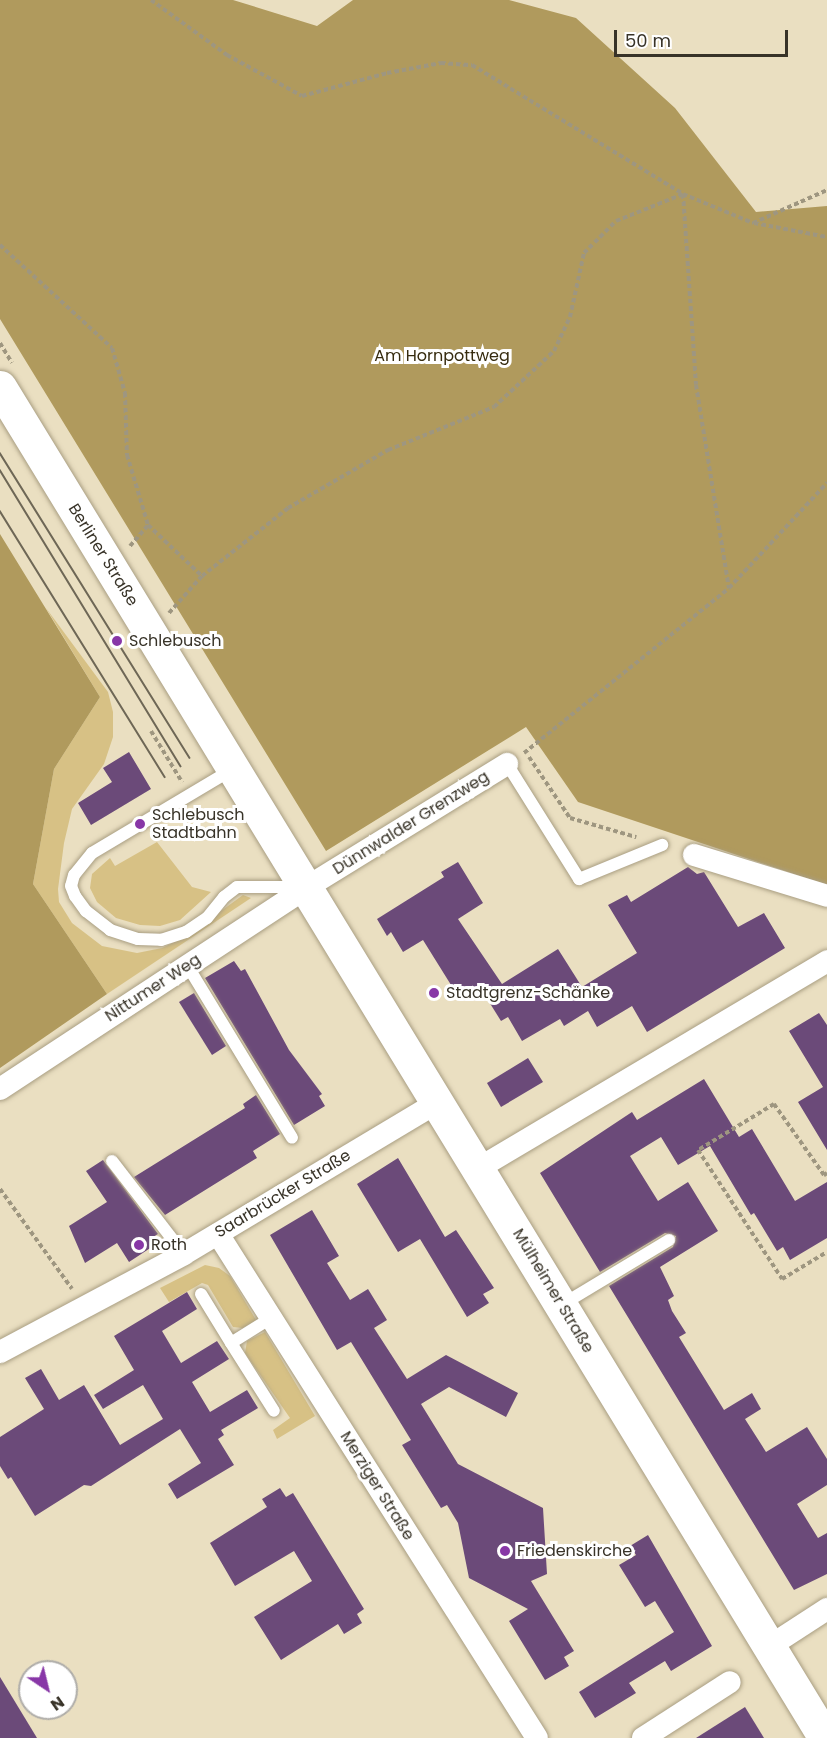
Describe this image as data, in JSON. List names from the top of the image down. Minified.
{"streets":{"main road":["Berliner Straße","Mülheimer Straße"],"street":["Dünnwalder Grenzweg","Nittumer Weg","Saarbrücker Straße","Merziger Straße"]},"crossings":[["Berliner Straße","Mülheimer Straße"],["Dünnwalder Grenzweg","Nittumer Weg"],["Dünnwalder Grenzweg","Mülheimer Straße"],["Nittumer Weg","Mülheimer Straße"],["Saarbrücker Straße","Mülheimer Straße"],["Saarbrücker Straße","Merziger Straße"]],"parks":["Am Hornpottweg"],"places":["Schlebusch","Schlebusch Stadtbahn","Stadtgrenz-Schänke","Roth","Friedenskirche"],"scale_bar":"50 m","north":"bottom right"}
